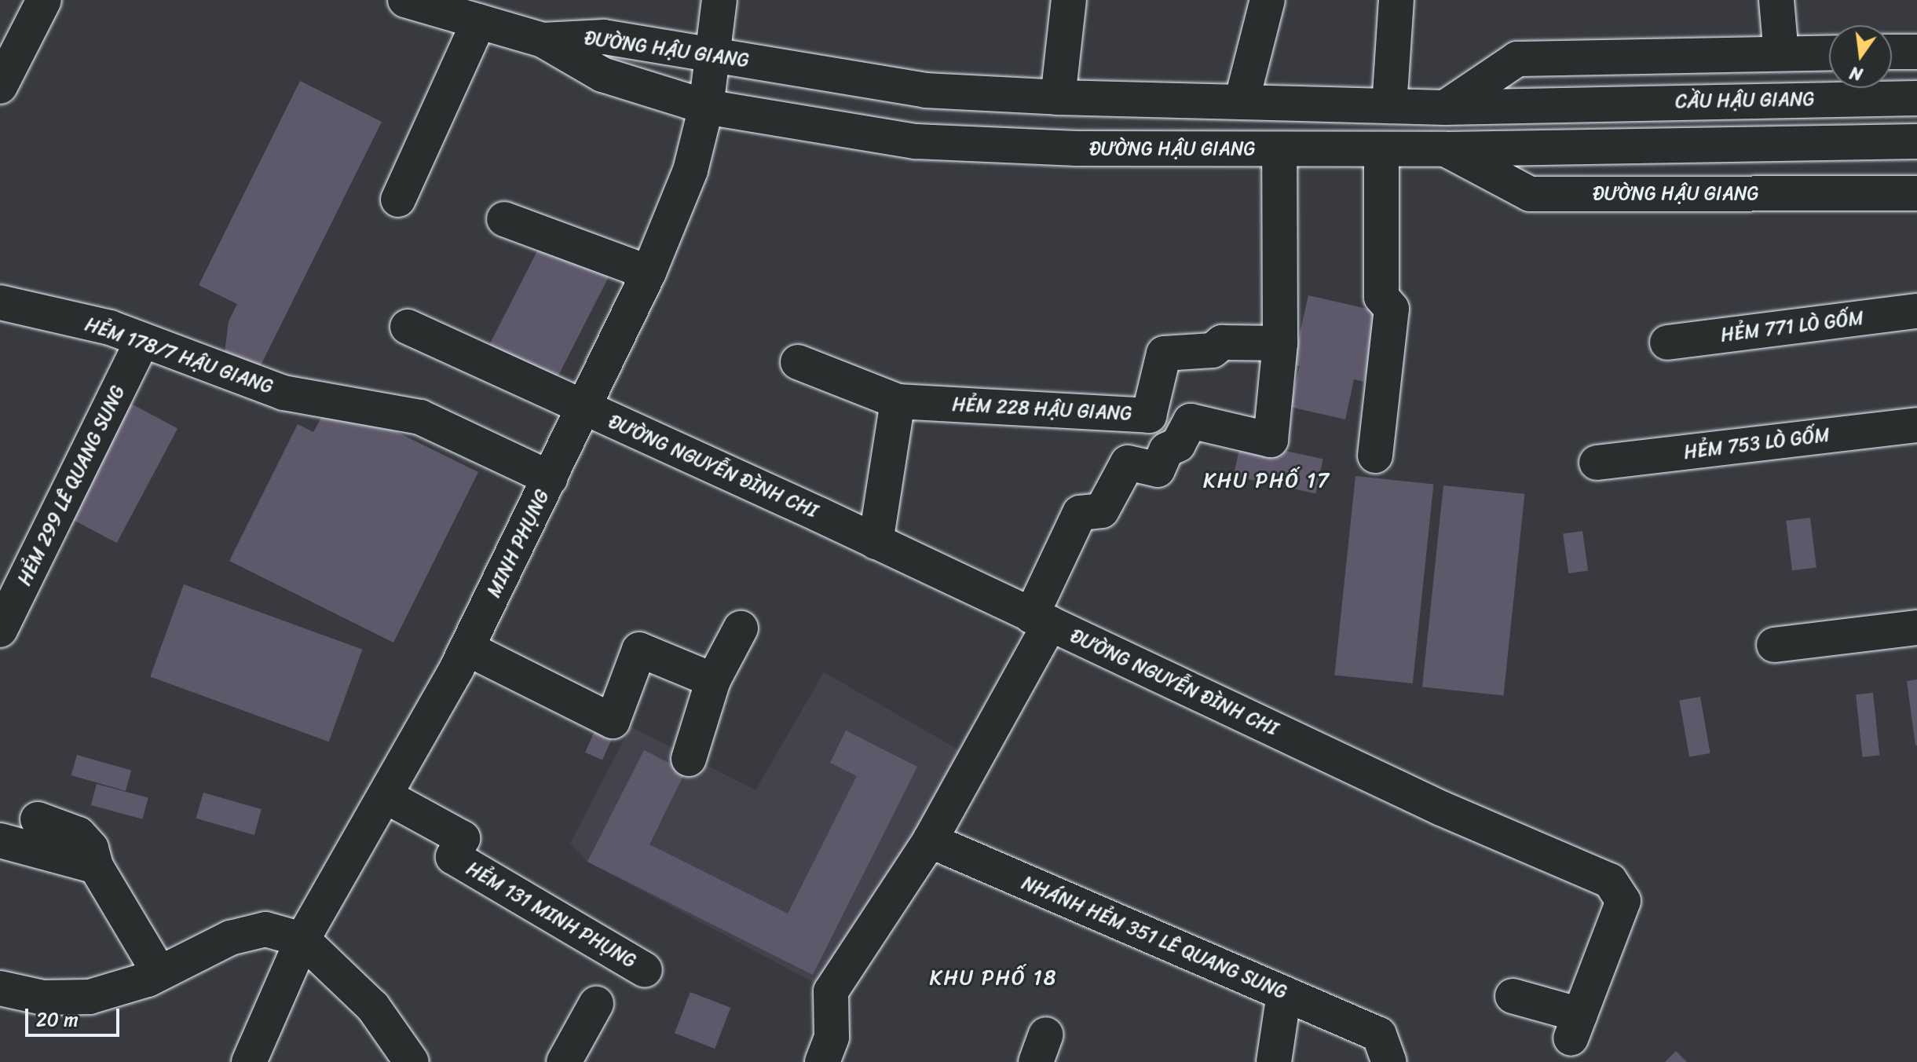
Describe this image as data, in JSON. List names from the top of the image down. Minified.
{"streets":{"street":["ĐƯỜNG HẬU GIANG","CẦU HẬU GIANG","HẺM 771 LÒ GỐM","HẺM 178/7 HẬU GIANG","HẺM 228 HẬU GIANG","HẺM 753 LÒ GỐM","ĐƯỜNG NGUYỄN ĐÌNH CHI","HẺM 299 LÊ QUANG SUNG","MINH PHỤNG","HẺM 131 MINH PHỤNG","NHÁNH HẺM 351 LÊ QUANG SUNG"]},"crossings":[["ĐƯỜNG HẬU GIANG","CẦU HẬU GIANG"],["ĐƯỜNG HẬU GIANG","MINH PHỤNG"],["HẺM 178/7 HẬU GIANG","HẺM 299 LÊ QUANG SUNG"],["HẺM 178/7 HẬU GIANG","MINH PHỤNG"],["ĐƯỜNG NGUYỄN ĐÌNH CHI","MINH PHỤNG"],["MINH PHỤNG","HẺM 131 MINH PHỤNG"]],"districts":["KHU PHỐ 17","KHU PHỐ 18"],"scale_bar":"20 m","north":"bottom"}
